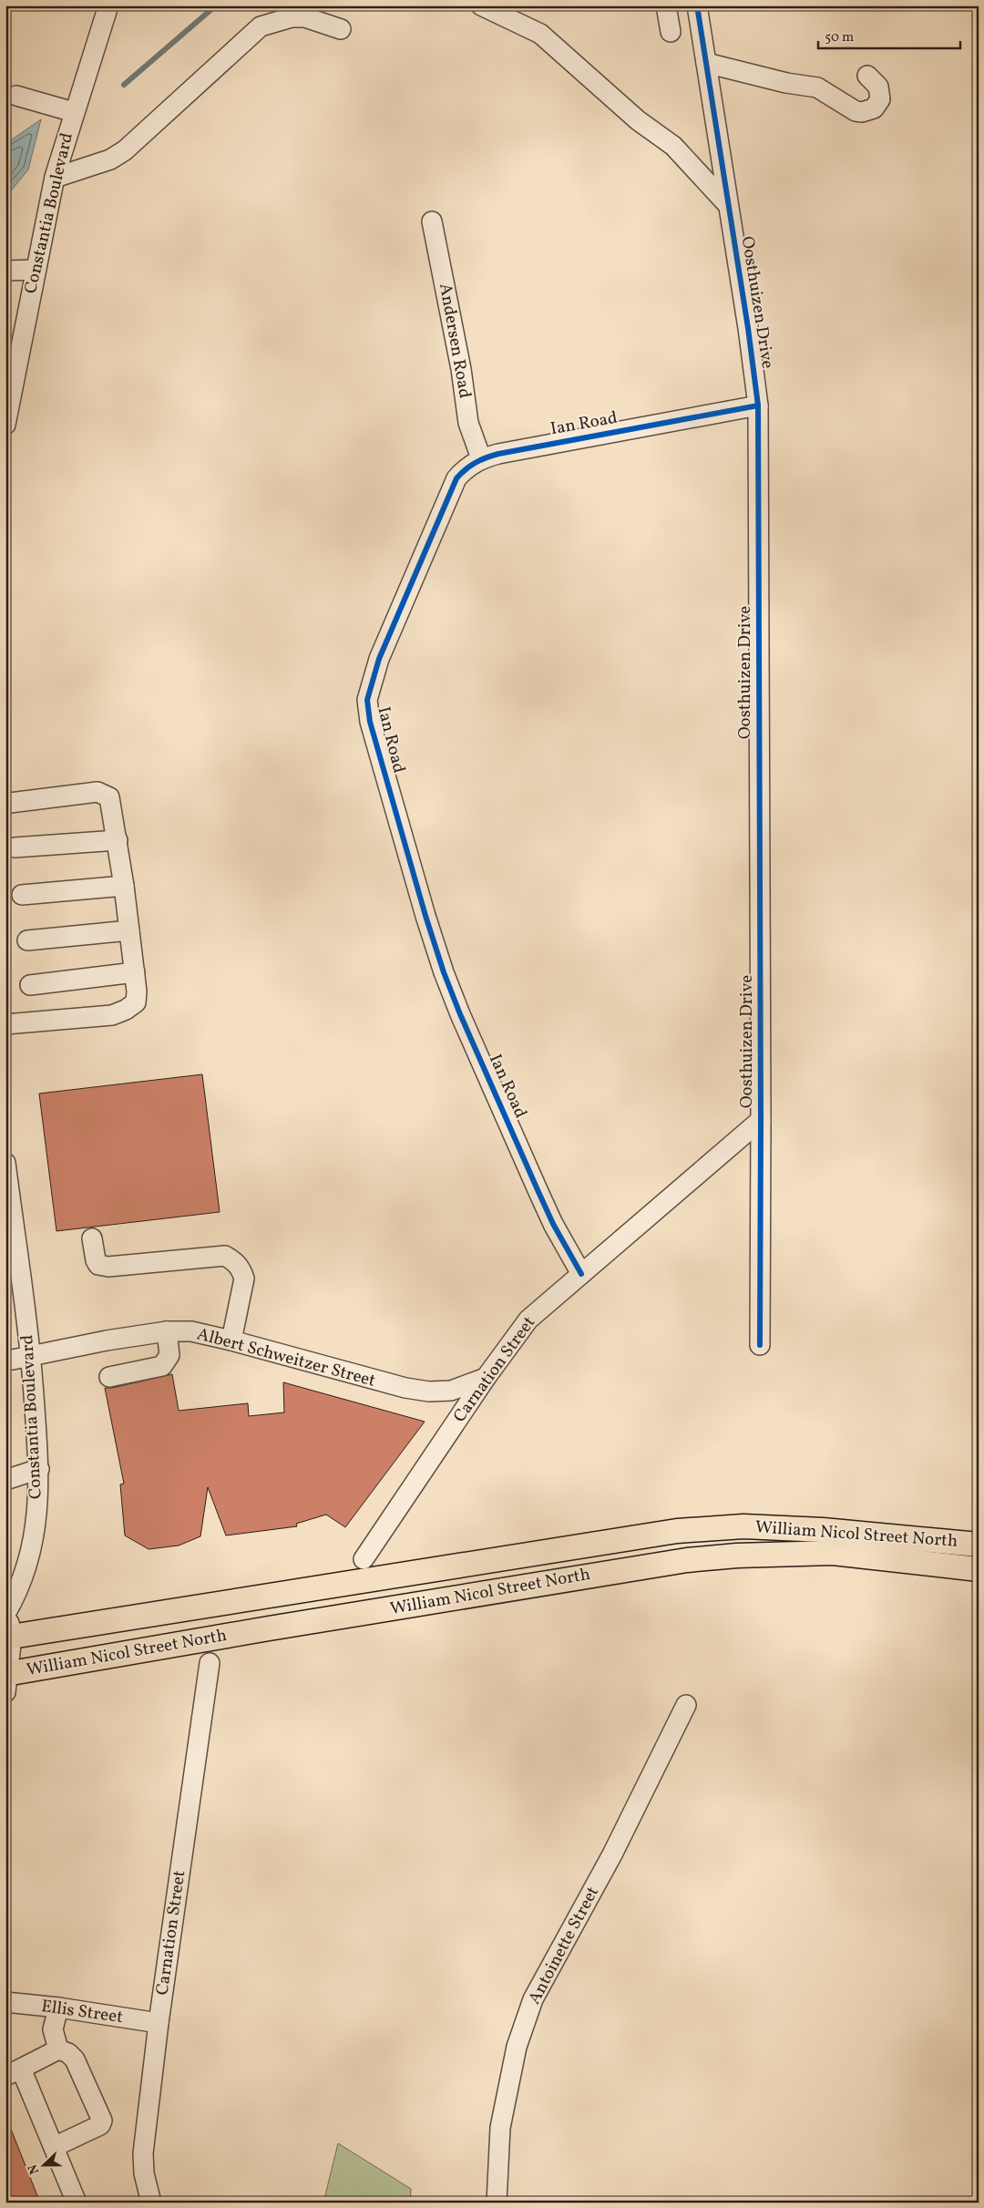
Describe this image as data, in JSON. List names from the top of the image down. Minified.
{"streets":{"main road":["William Nicol Street North"],"street":["Constantia Boulevard","Oosthuizen Drive","Andersen Road","Ian Road","Albert Schweitzer Street","Carnation Street","Antoinette Street","Ellis Street"]},"crossings":[["Constantia Boulevard","Albert Schweitzer Street"],["Constantia Boulevard","William Nicol Street North"],["Oosthuizen Drive","Ian Road"],["Oosthuizen Drive","Carnation Street"],["Andersen Road","Ian Road"],["Ian Road","Carnation Street"],["Albert Schweitzer Street","Carnation Street"],["Carnation Street","Ellis Street"]],"scale_bar":"50 m","north":"left"}
